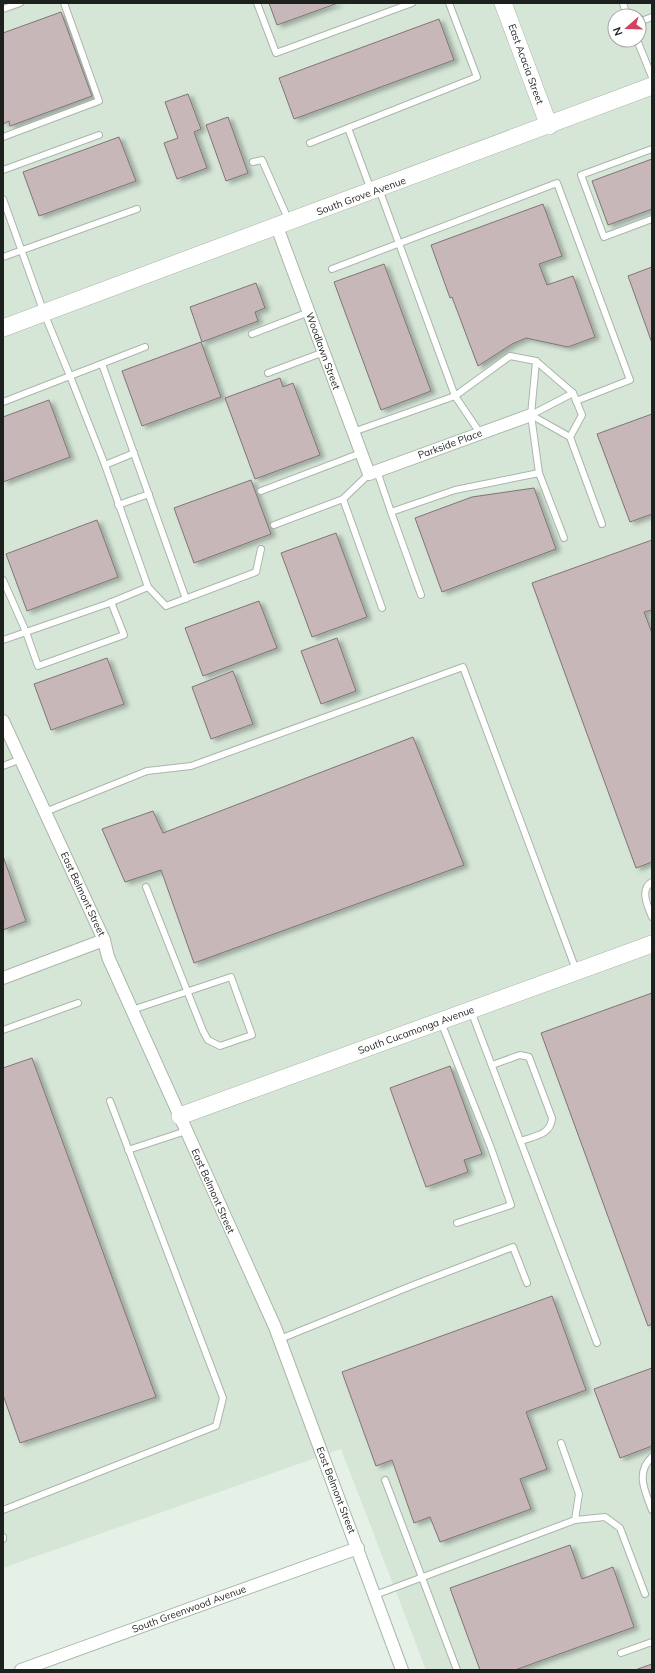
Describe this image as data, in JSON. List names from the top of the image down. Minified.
{"streets":{"main road":["East Acacia Street","South Grove Avenue","South Cucamonga Avenue"],"street":["Woodlawn Street","Parkside Place","East Belmont Street","South Greenwood Avenue"]},"crossings":[["East Acacia Street","South Grove Avenue"],["South Grove Avenue","Woodlawn Street"],["Woodlawn Street","Parkside Place"],["East Belmont Street","South Cucamonga Avenue"],["East Belmont Street","South Greenwood Avenue"]],"north":"left"}
